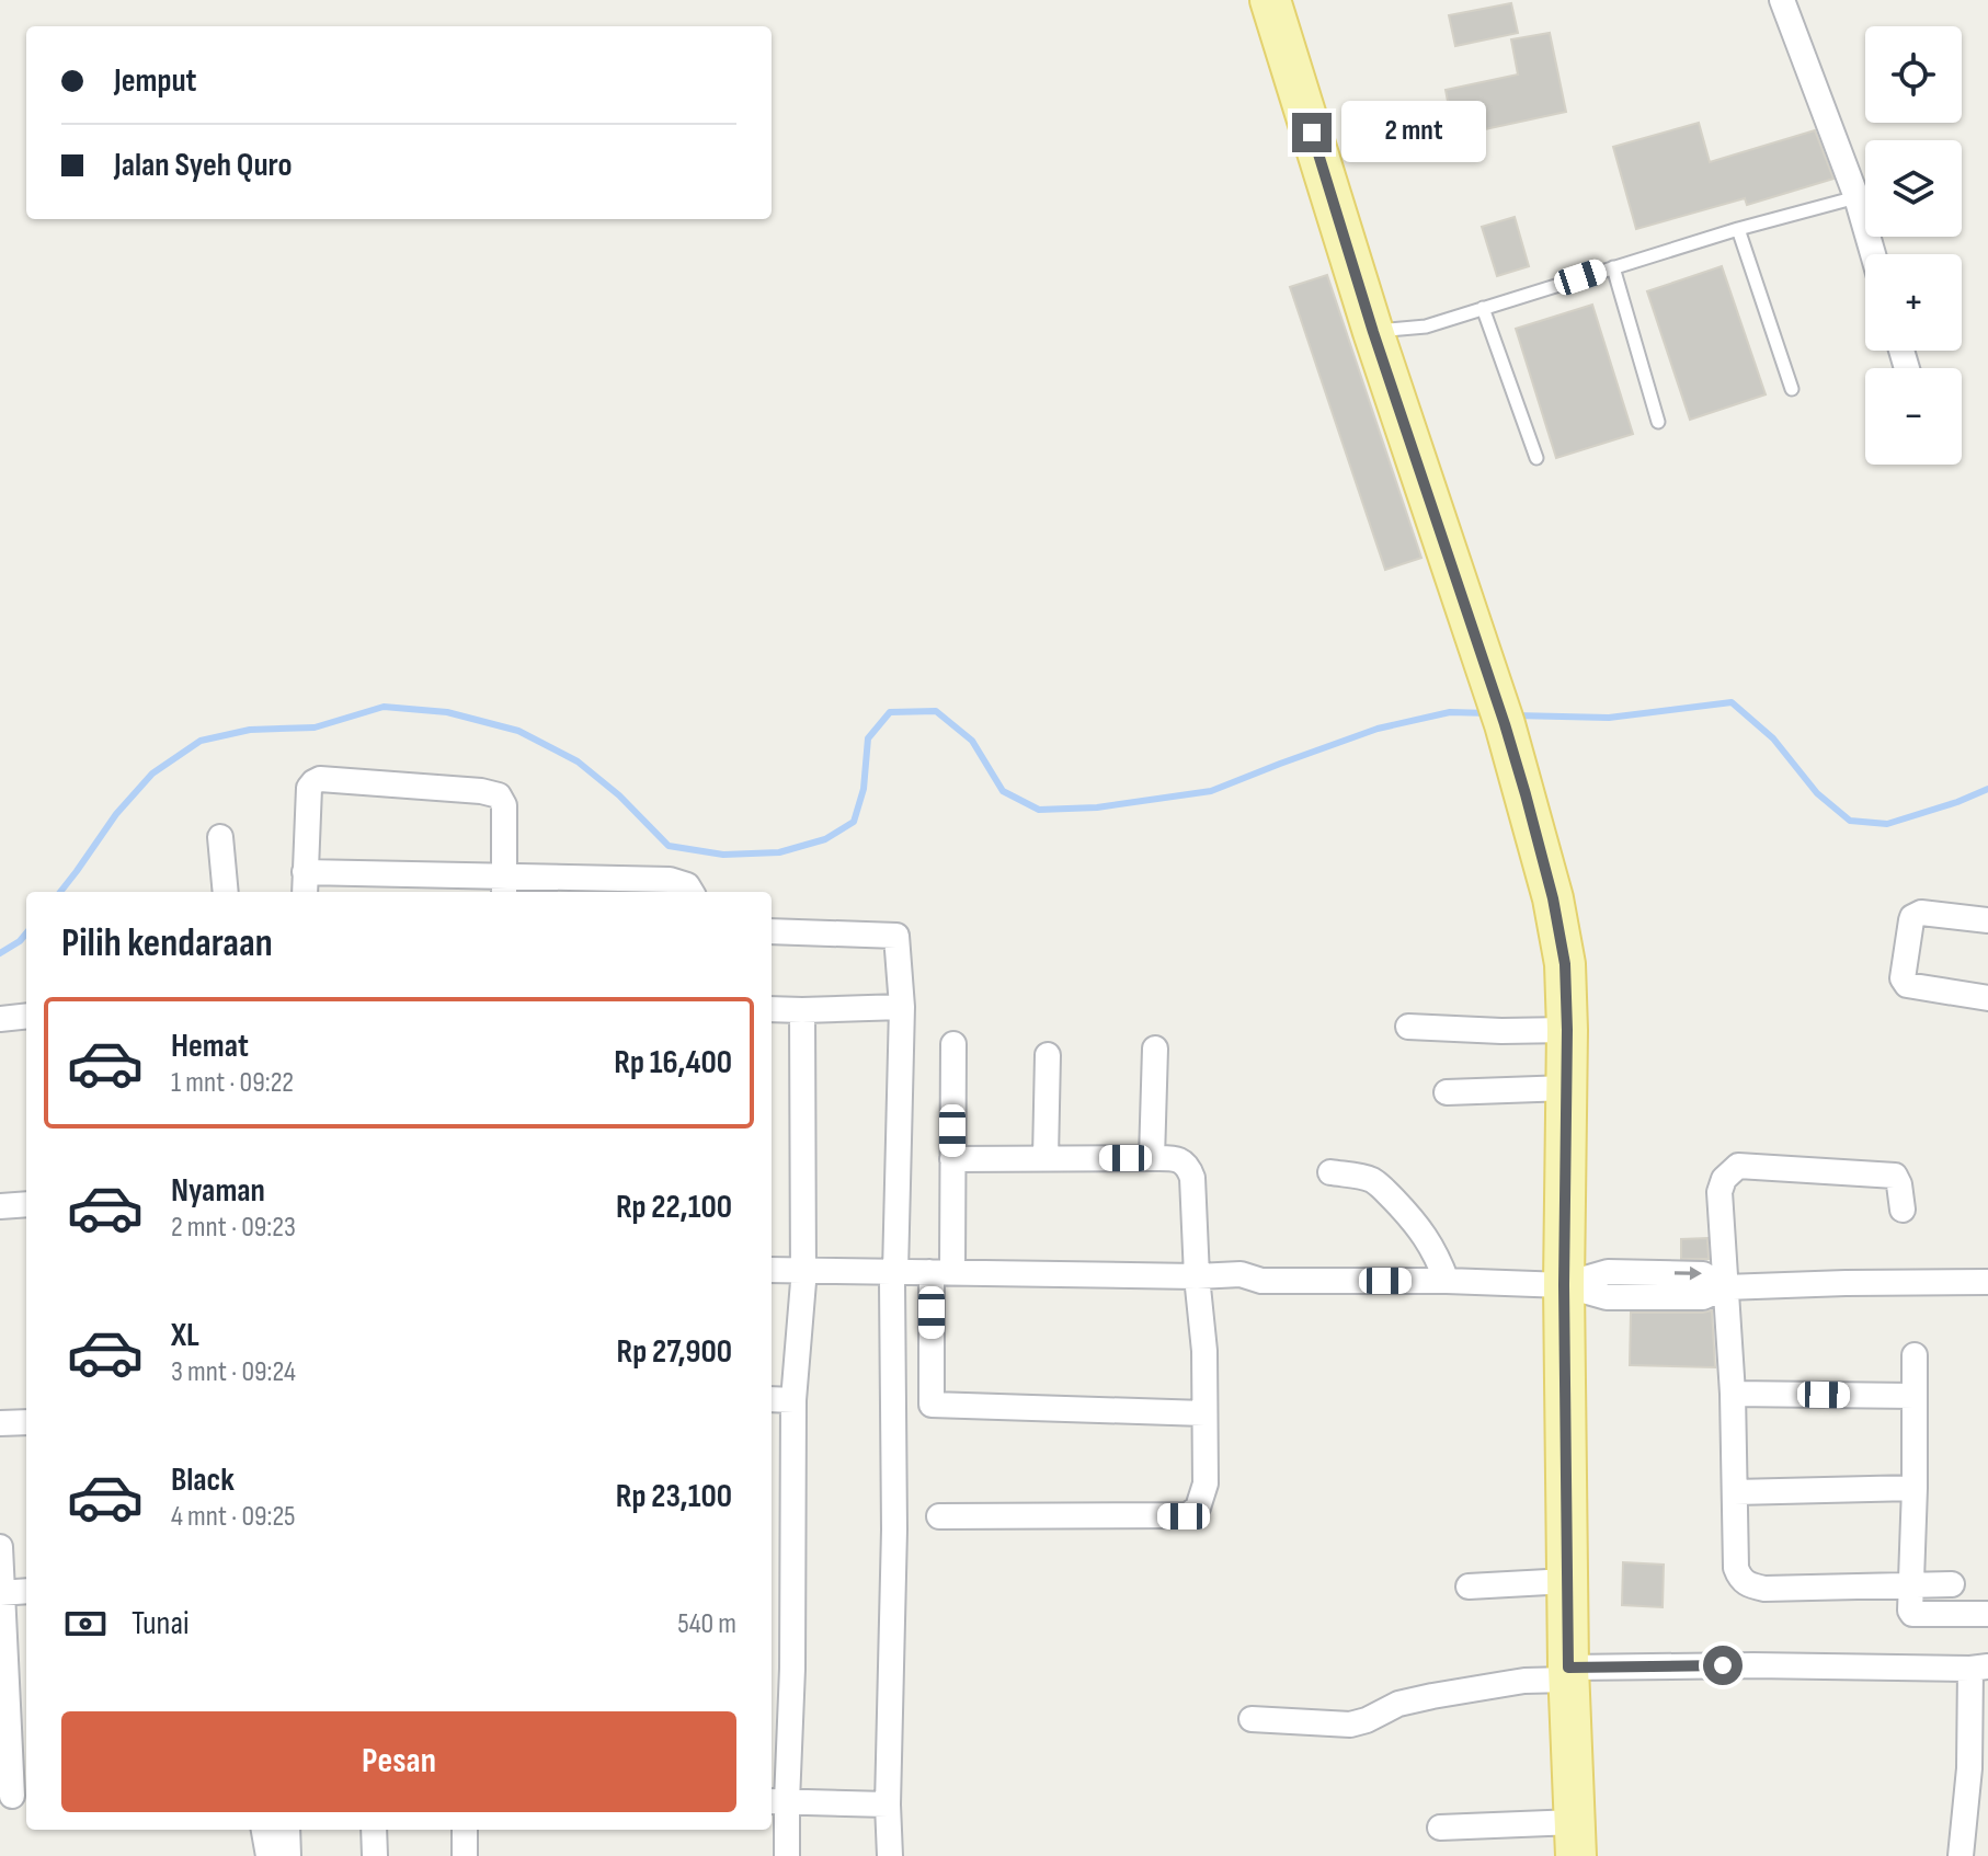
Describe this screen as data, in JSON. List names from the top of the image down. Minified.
{"page":{"map_buttons":["+","−"],"banner":["Jemput","Jalan Syeh Quro"],"bubble":"2 mnt","heading":"Pilih kendaraan","list":[{"name":"Hemat","note":"1 mnt · 09:22","value":"Rp 16,400"},{"name":"Nyaman","note":"2 mnt · 09:23","value":"Rp 22,100"},{"name":"XL","note":"3 mnt · 09:24","value":"Rp 27,900"},{"name":"Black","note":"4 mnt · 09:25","value":"Rp 23,100"}],"pay":["Tunai","540 m"],"buttons":"Pesan"}}
